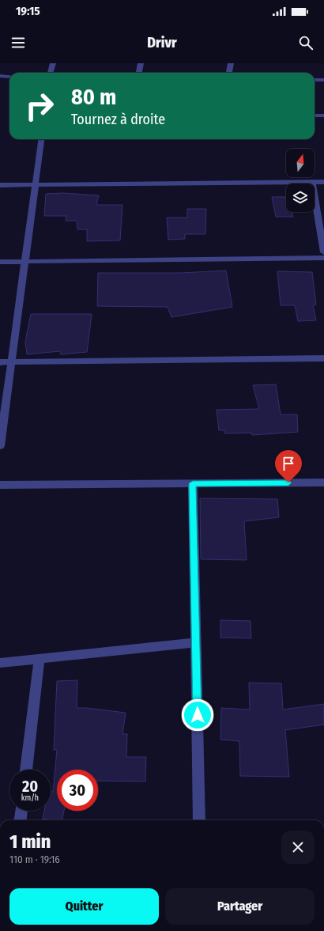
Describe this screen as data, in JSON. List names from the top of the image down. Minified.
{"north":"top","page":{"status":"19:15","header":"Drivr","turn":["80 m","Tournez à droite"],"speed":"20 km/h","limit":"30","heading":["1 min","110 m · 19:16"],"buttons":["Quitter","Partager"]}}
